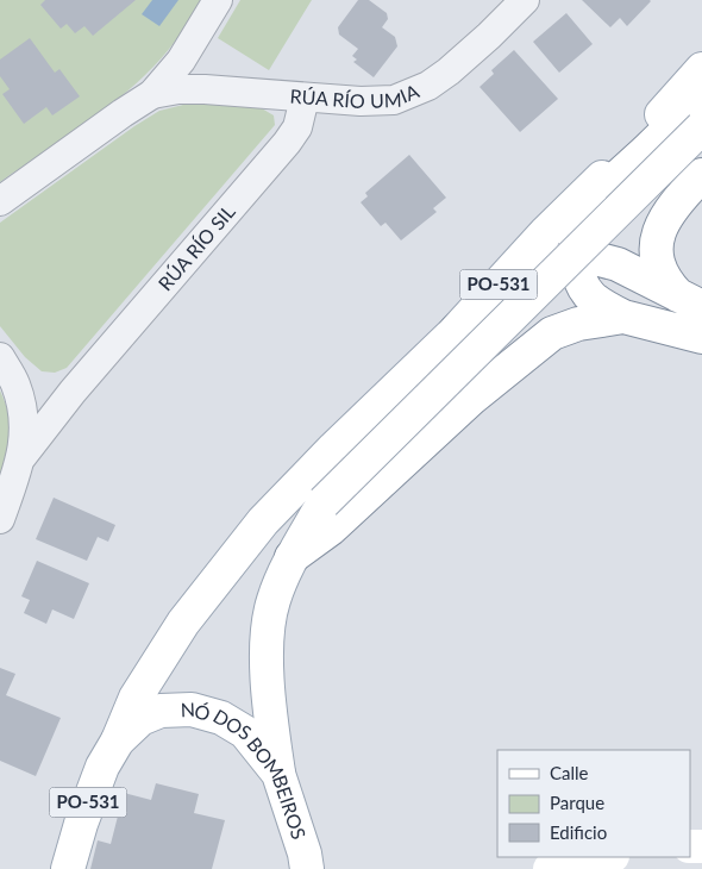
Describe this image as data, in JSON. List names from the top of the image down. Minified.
{"streets":{"main road":["PO-531","NÓ DOS BOMBEIROS"],"street":["RÚA RÍO UMIA","RÚA RÍO SIL"]},"crossings":[["RÚA RÍO UMIA","RÚA RÍO SIL"],["PO-531","NÓ DOS BOMBEIROS"]],"legend":["Calle","Parque","Edificio"]}
